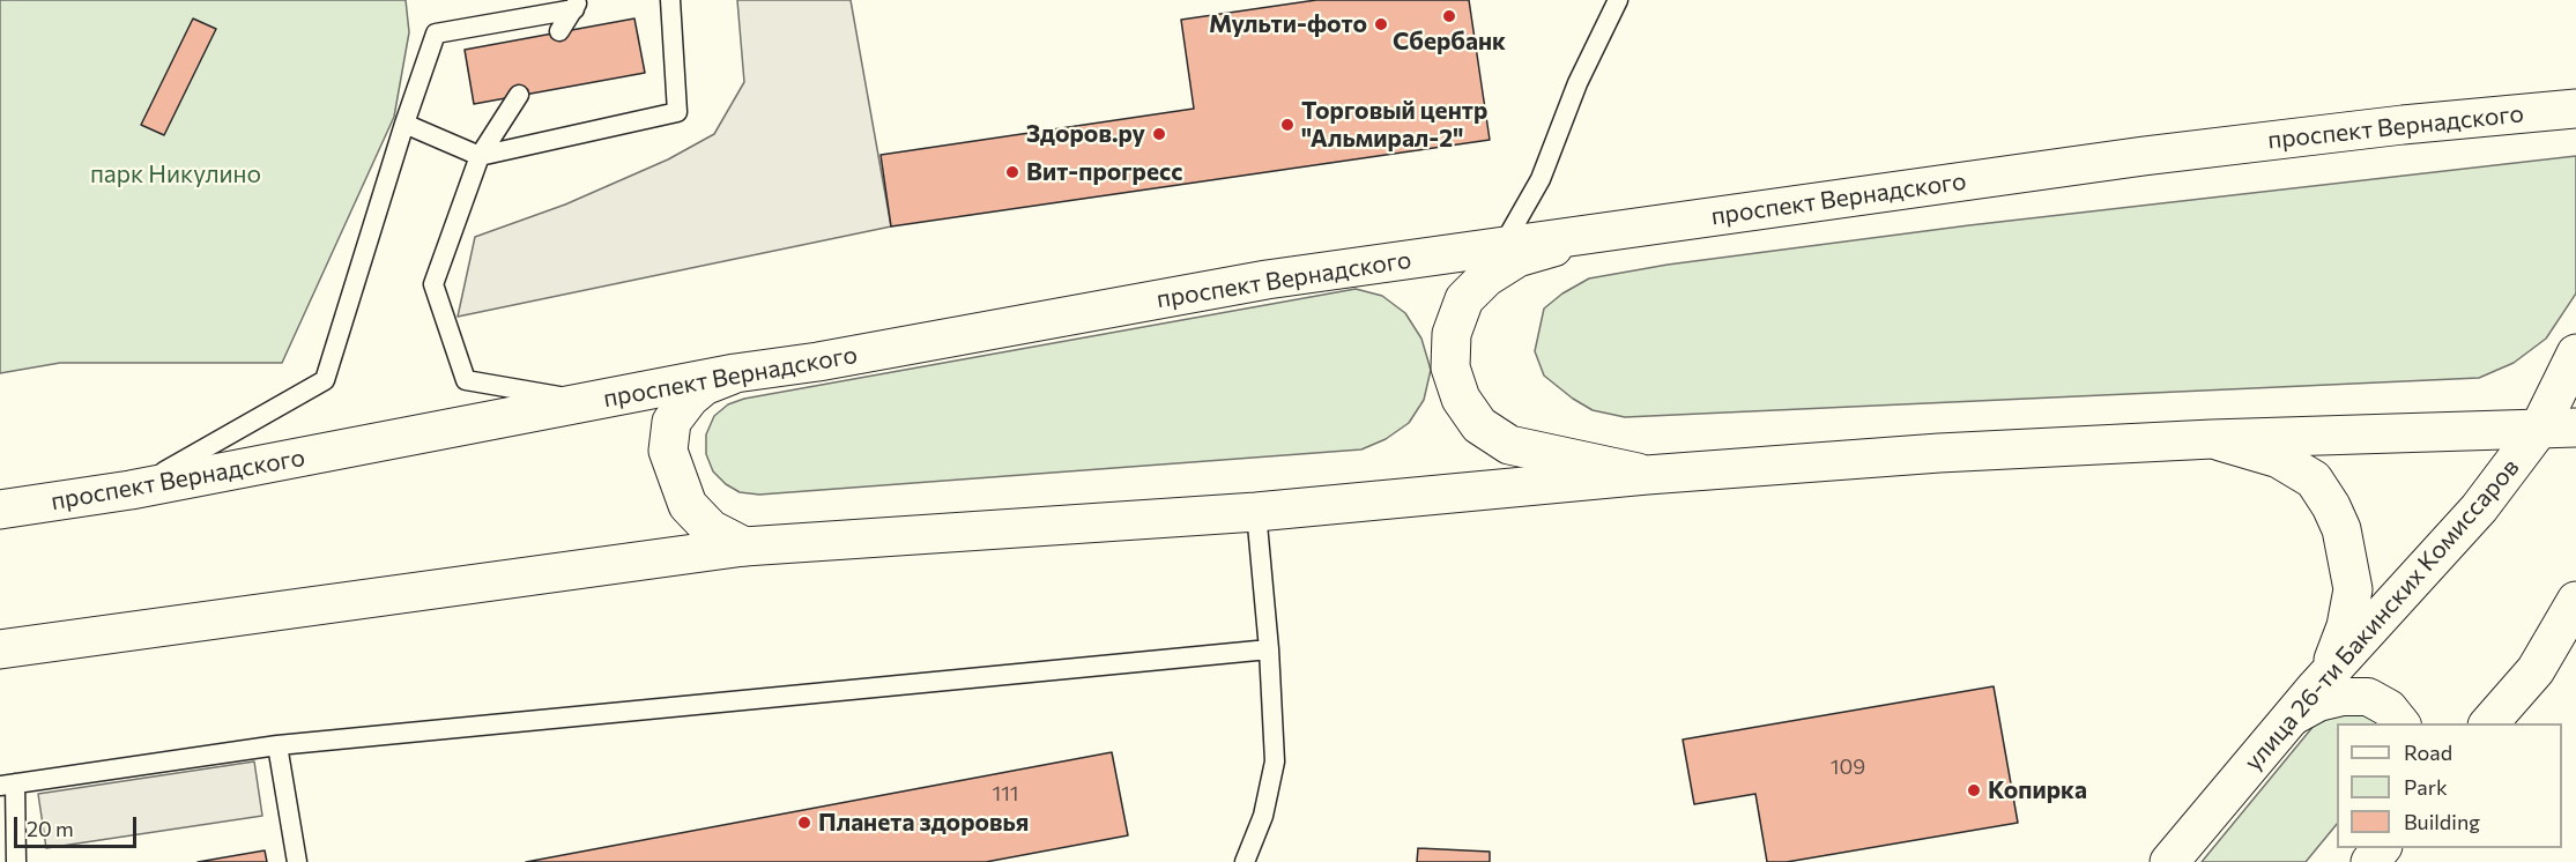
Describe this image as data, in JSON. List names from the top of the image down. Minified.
{"streets":{"main road":["проспект Вернадского","улица 26-ти Бакинских Комиссаров"]},"parks":["парк Никулино"],"places":["Сбербанк","Мульти-фото","Торговый центр \"Альмирал-2\"","Здоров.ру","Вит-прогресс","Копирка","Планета здоровья"],"house_numbers":["109","111"],"legend":["Road","Park","Building"],"scale_bar":"20 m"}
